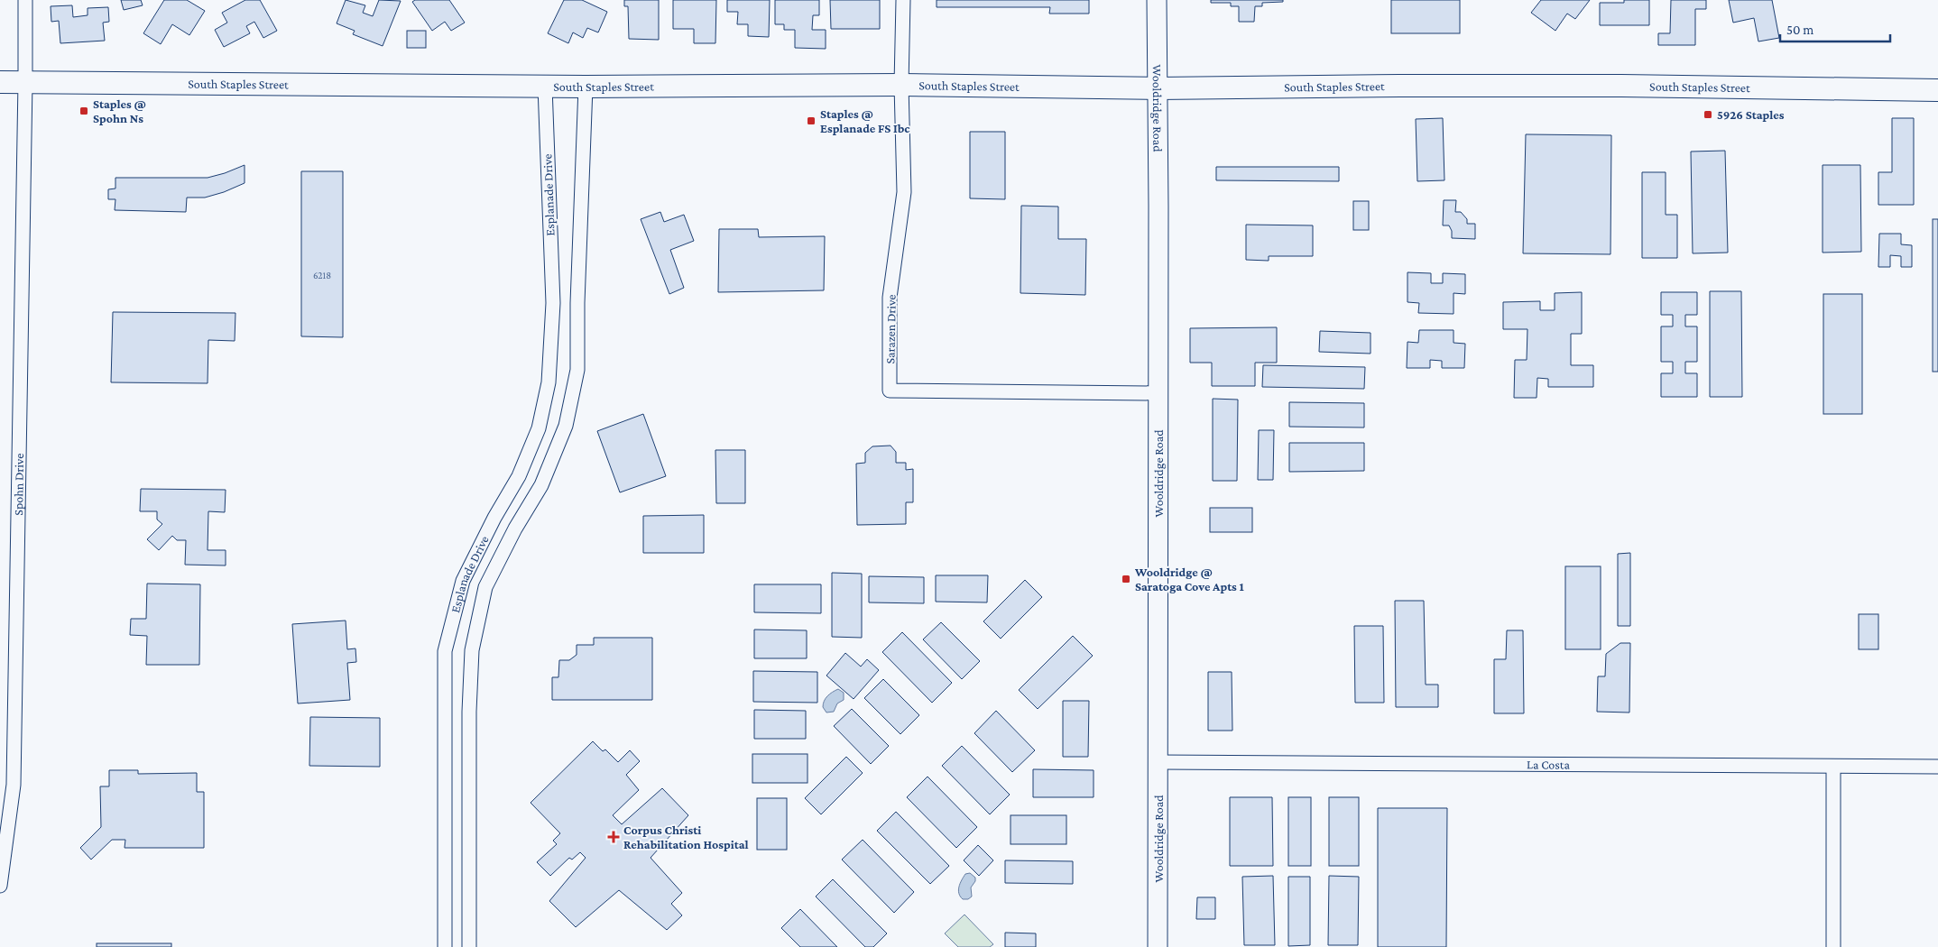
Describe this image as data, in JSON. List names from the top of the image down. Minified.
{"streets":{"main road":["South Staples Street","Wooldridge Road"],"street":["Esplanade Drive","Sarazen Drive","Spohn Drive","La Costa"]},"crossings":[["South Staples Street","Wooldridge Road"],["South Staples Street","Esplanade Drive"],["South Staples Street","Sarazen Drive"],["South Staples Street","Spohn Drive"],["Wooldridge Road","Sarazen Drive"],["Wooldridge Road","La Costa"]],"places":{"transit":["Staples @ Spohn Ns","5926 Staples","Staples @ Esplanade FS Ibc","Wooldridge @ Saratoga Cove Apts 1"],"health":["Corpus Christi Rehabilitation Hospital"]},"house_numbers":["6218"],"scale_bar":"50 m"}
